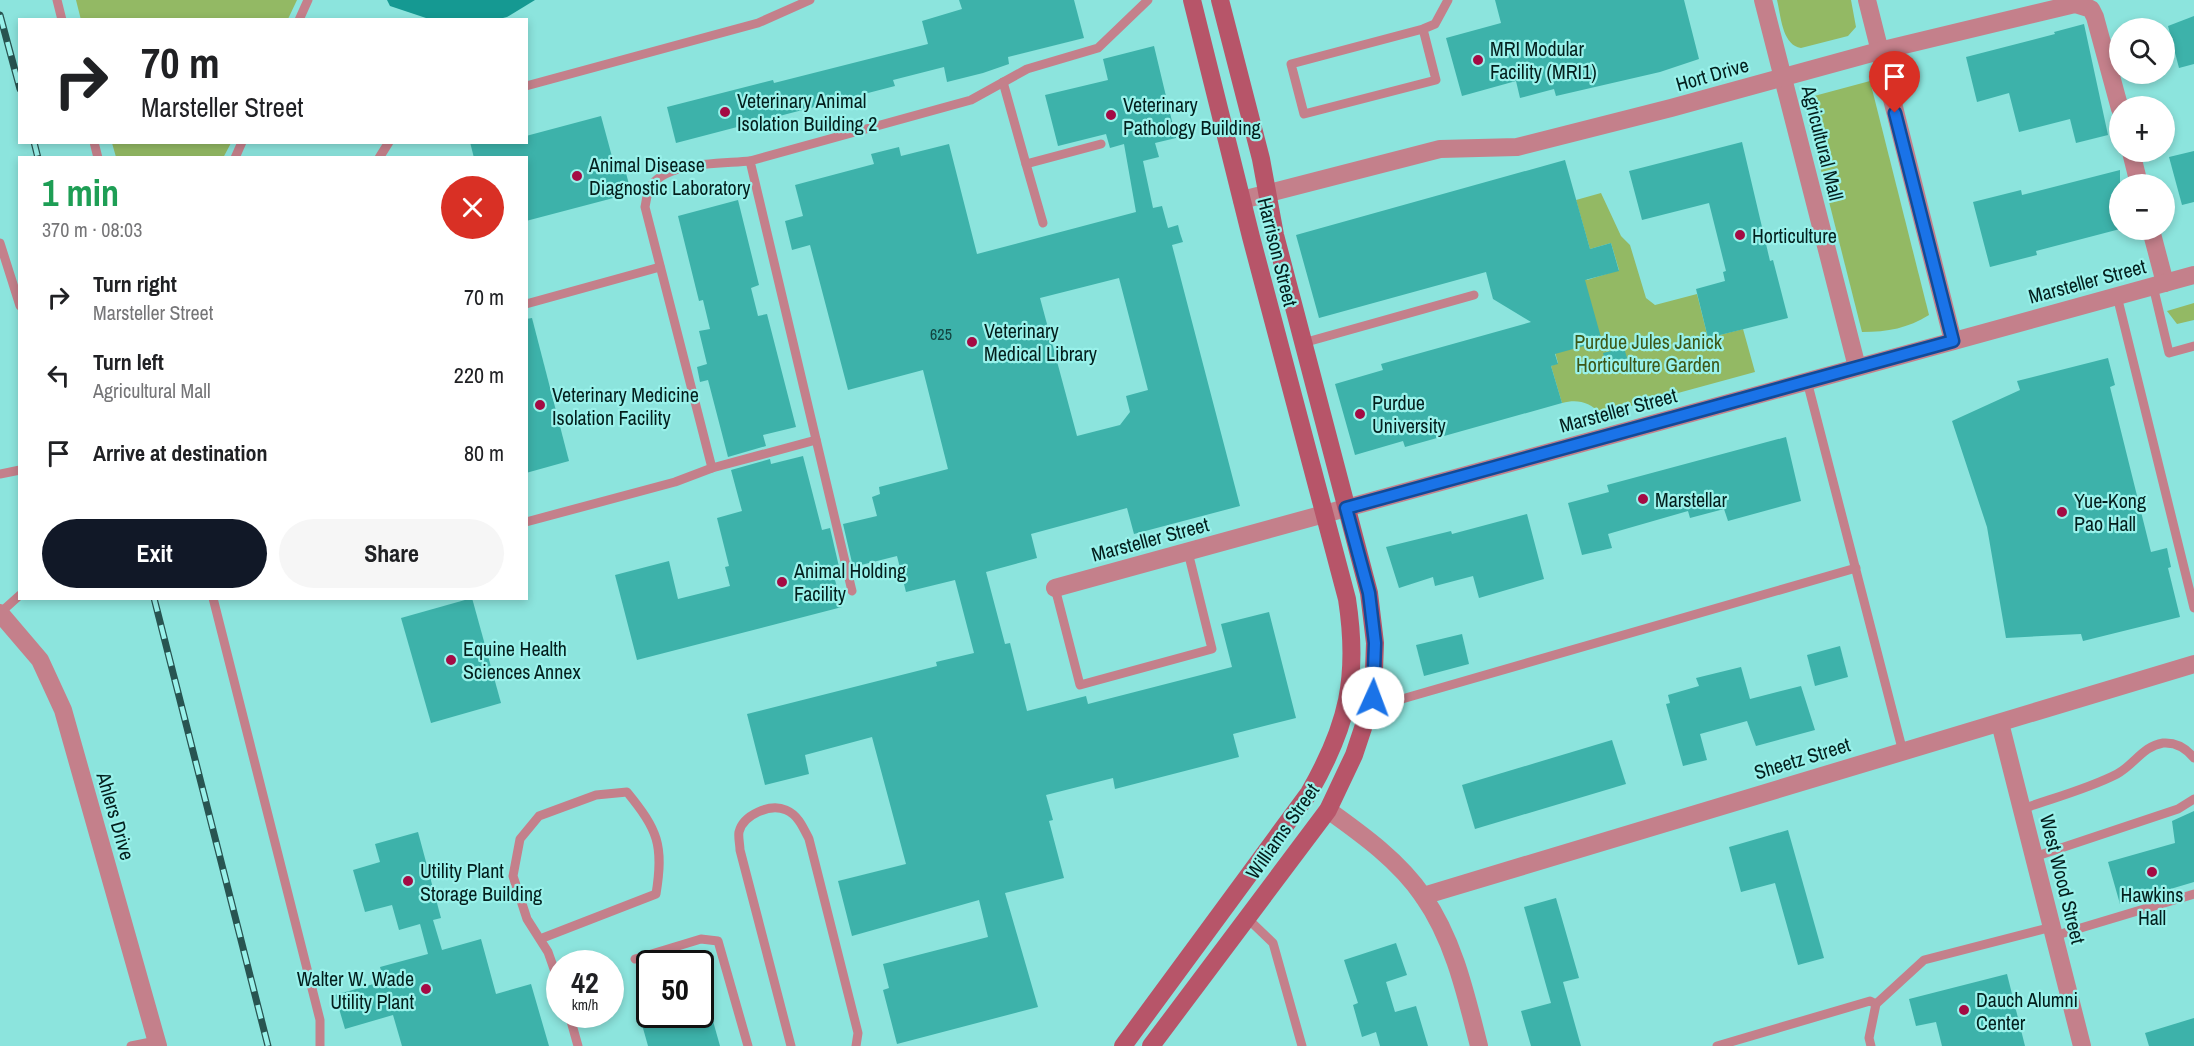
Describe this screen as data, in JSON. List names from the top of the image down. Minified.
{"streets":{"main road":["Harrison Street","Williams Street"],"street":["Hort Drive","Agricultural Mall","Marsteller Street","Sheetz Street","Ahlers Drive","West Wood Street"]},"crossings":[["Hort Drive","Agricultural Mall"],["Hort Drive","Harrison Street"],["Agricultural Mall","Marsteller Street"],["Harrison Street","Marsteller Street"],["Harrison Street","Williams Street"],["Marsteller Street","Williams Street"],["Sheetz Street","West Wood Street"]],"parks":["Purdue Jules Janick Horticulture Garden"],"places":["MRI Modular Facility (MRI1)","Veterinary Animal Isolation Building 2","Veterinary Pathology Building","Animal Disease Diagnostic Laboratory","Horticulture","Veterinary Medical Library","Veterinary Medicine Isolation Facility","Purdue University","Marstellar","Yue-Kong Pao Hall","Animal Holding Facility","Equine Health Sciences Annex","Hawkins Hall","Utility Plant Storage Building","Walter W. Wade Utility Plant","Dauch Alumni Center"],"house_numbers":["625"],"page":{"map_buttons":["+","−"],"turn":["70 m","Marsteller Street"],"heading":["1 min","370 m · 08:03"],"list":[{"name":"Turn right","note":"Marsteller Street","value":"70 m"},{"name":"Turn left","note":"Agricultural Mall","value":"220 m"},{"name":"Arrive at destination","value":"80 m"}],"buttons":["Exit","Share"],"speed":"42 km/h","limit":"50"}}
